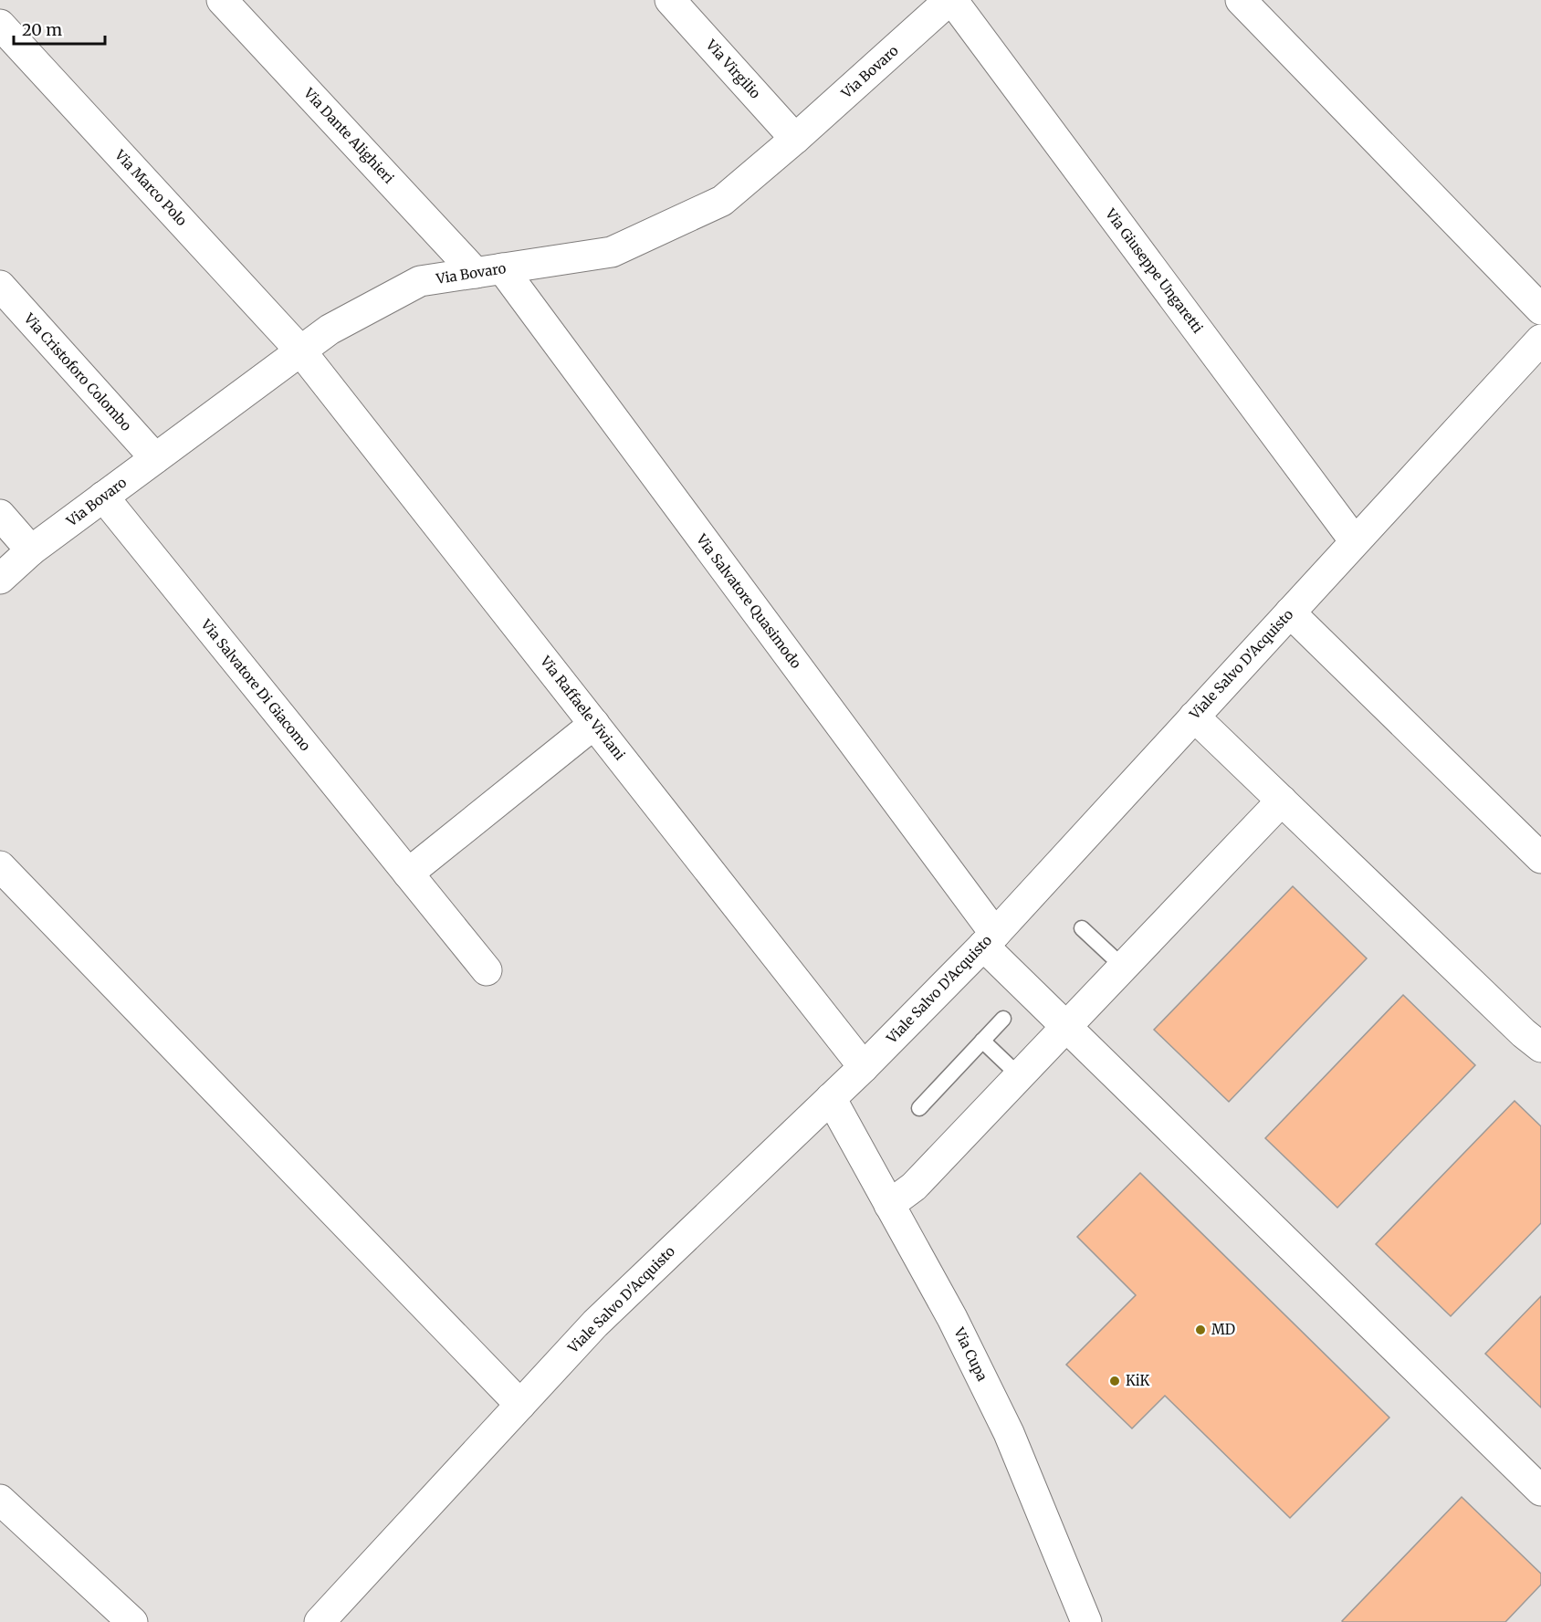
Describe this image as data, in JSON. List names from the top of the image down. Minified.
{"streets":{"street":["Via Virgilio","Via Bovaro","Via Dante Alighieri","Via Marco Polo","Via Giuseppe Ungaretti","Via Cristoforo Colombo","Via Salvatore Quasimodo","Viale Salvo D'Acquisto","Via Salvatore Di Giacomo","Via Raffaele Viviani","Via Cupa"]},"crossings":[["Via Virgilio","Via Bovaro"],["Via Bovaro","Via Dante Alighieri"],["Via Bovaro","Via Marco Polo"],["Via Bovaro","Via Giuseppe Ungaretti"],["Via Bovaro","Via Cristoforo Colombo"],["Via Bovaro","Via Salvatore Quasimodo"],["Via Bovaro","Via Salvatore Di Giacomo"],["Via Bovaro","Via Raffaele Viviani"],["Via Dante Alighieri","Via Salvatore Quasimodo"],["Via Marco Polo","Via Raffaele Viviani"],["Via Giuseppe Ungaretti","Viale Salvo D'Acquisto"],["Via Salvatore Quasimodo","Viale Salvo D'Acquisto"],["Viale Salvo D'Acquisto","Via Raffaele Viviani"],["Viale Salvo D'Acquisto","Via Cupa"]],"places":["MD","KiK"],"scale_bar":"20 m"}
